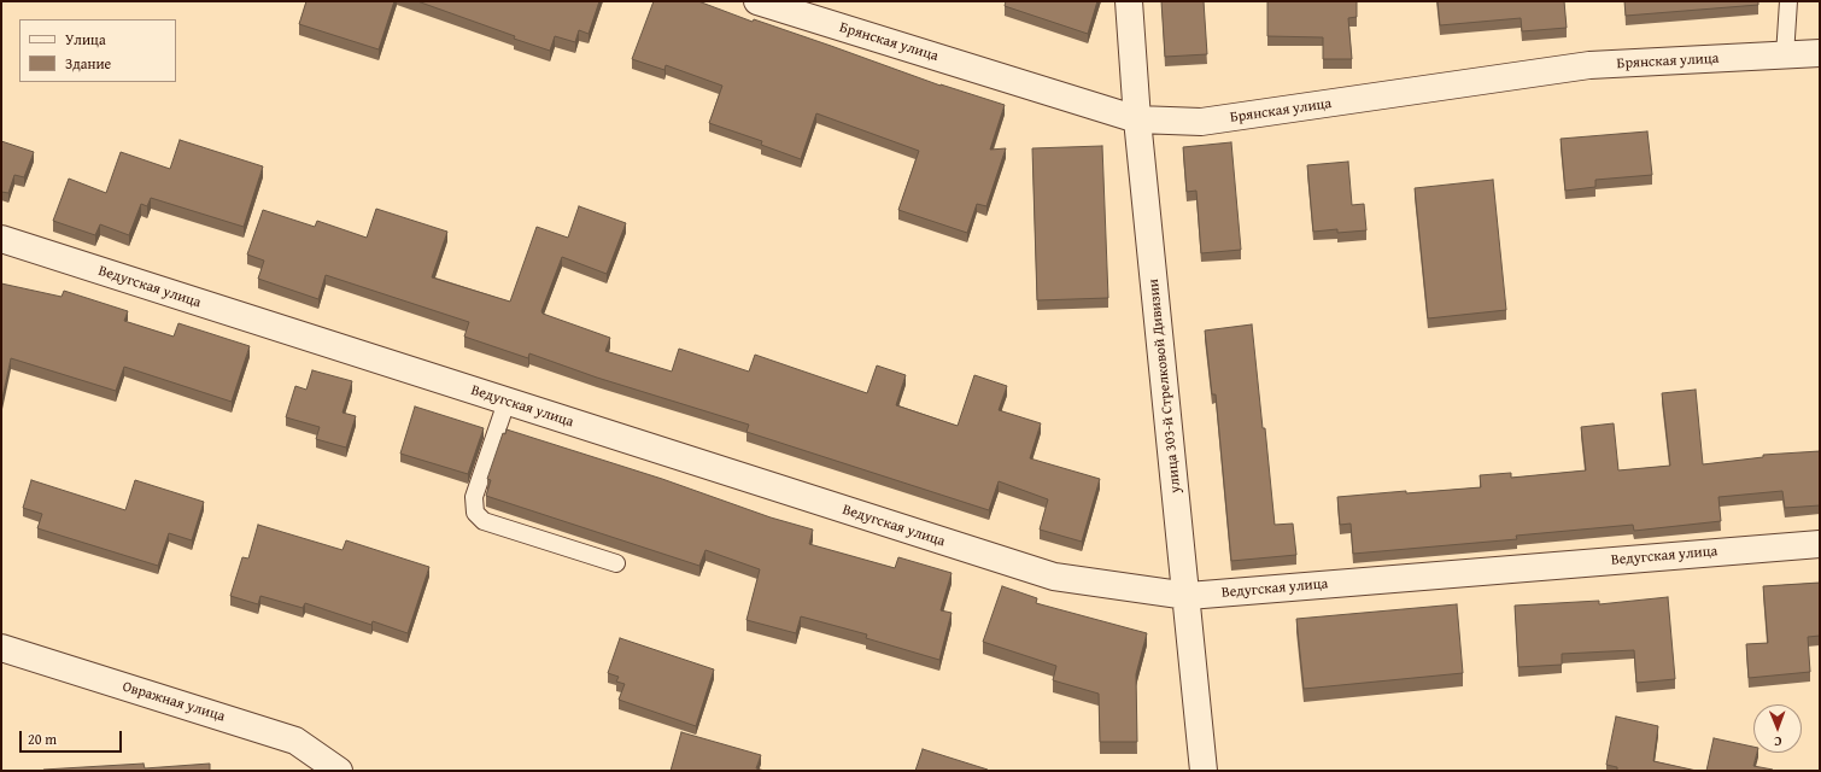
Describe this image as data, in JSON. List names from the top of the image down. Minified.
{"streets":{"street":["Брянская улица","Ведугская улица","улица 303-й Стрелковой Дивизии","Овражная улица"]},"crossings":[["Брянская улица","улица 303-й Стрелковой Дивизии"],["Ведугская улица","улица 303-й Стрелковой Дивизии"]],"legend":["Улица","Здание"],"scale_bar":"20 m","north":"bottom"}
